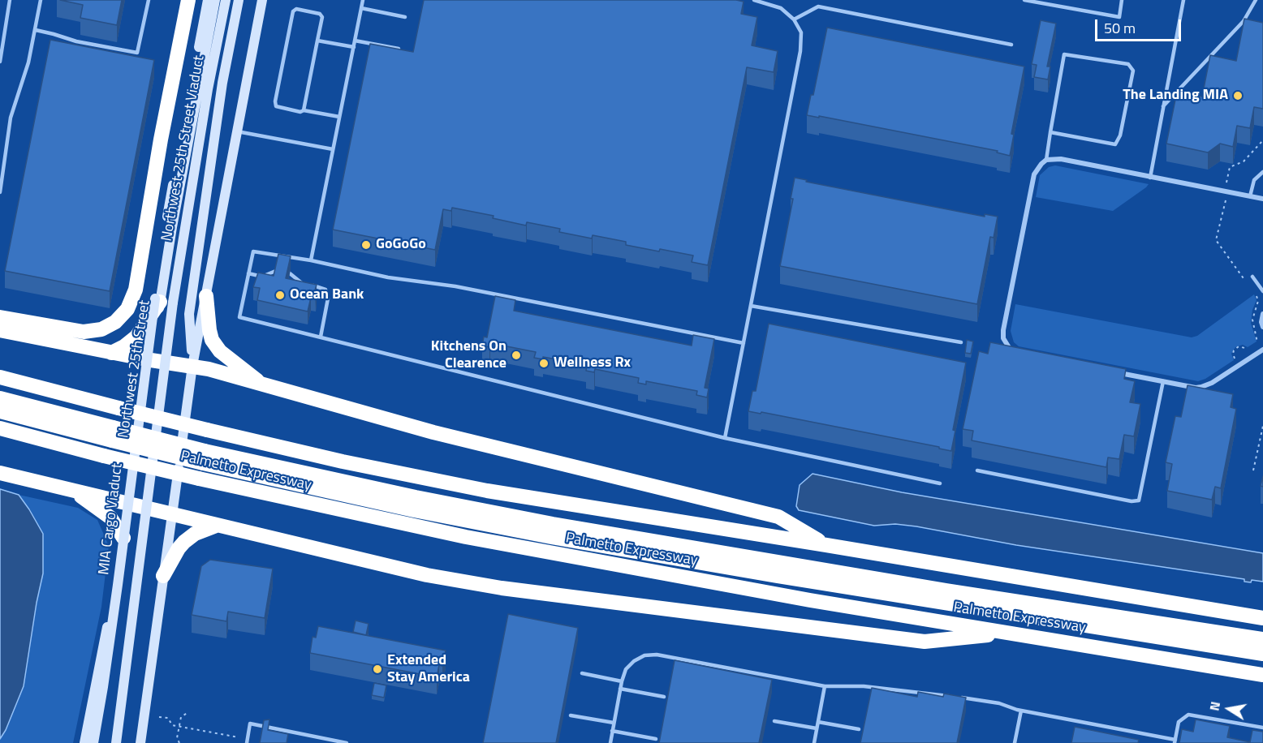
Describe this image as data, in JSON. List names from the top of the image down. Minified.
{"streets":{"highway":["Palmetto Expressway"],"main road":["Northwest 25th Street Viaduct","Northwest 25th Street","MIA Cargo Viaduct"]},"crossings":[["Northwest 25th Street Viaduct","Northwest 25th Street"],["Northwest 25th Street Viaduct","MIA Cargo Viaduct"],["Northwest 25th Street","MIA Cargo Viaduct"]],"places":["The Landing MIA","GoGoGo","Ocean Bank","Kitchens On Clearence","Wellness Rx","Extended Stay America"],"scale_bar":"50 m","north":"left"}
